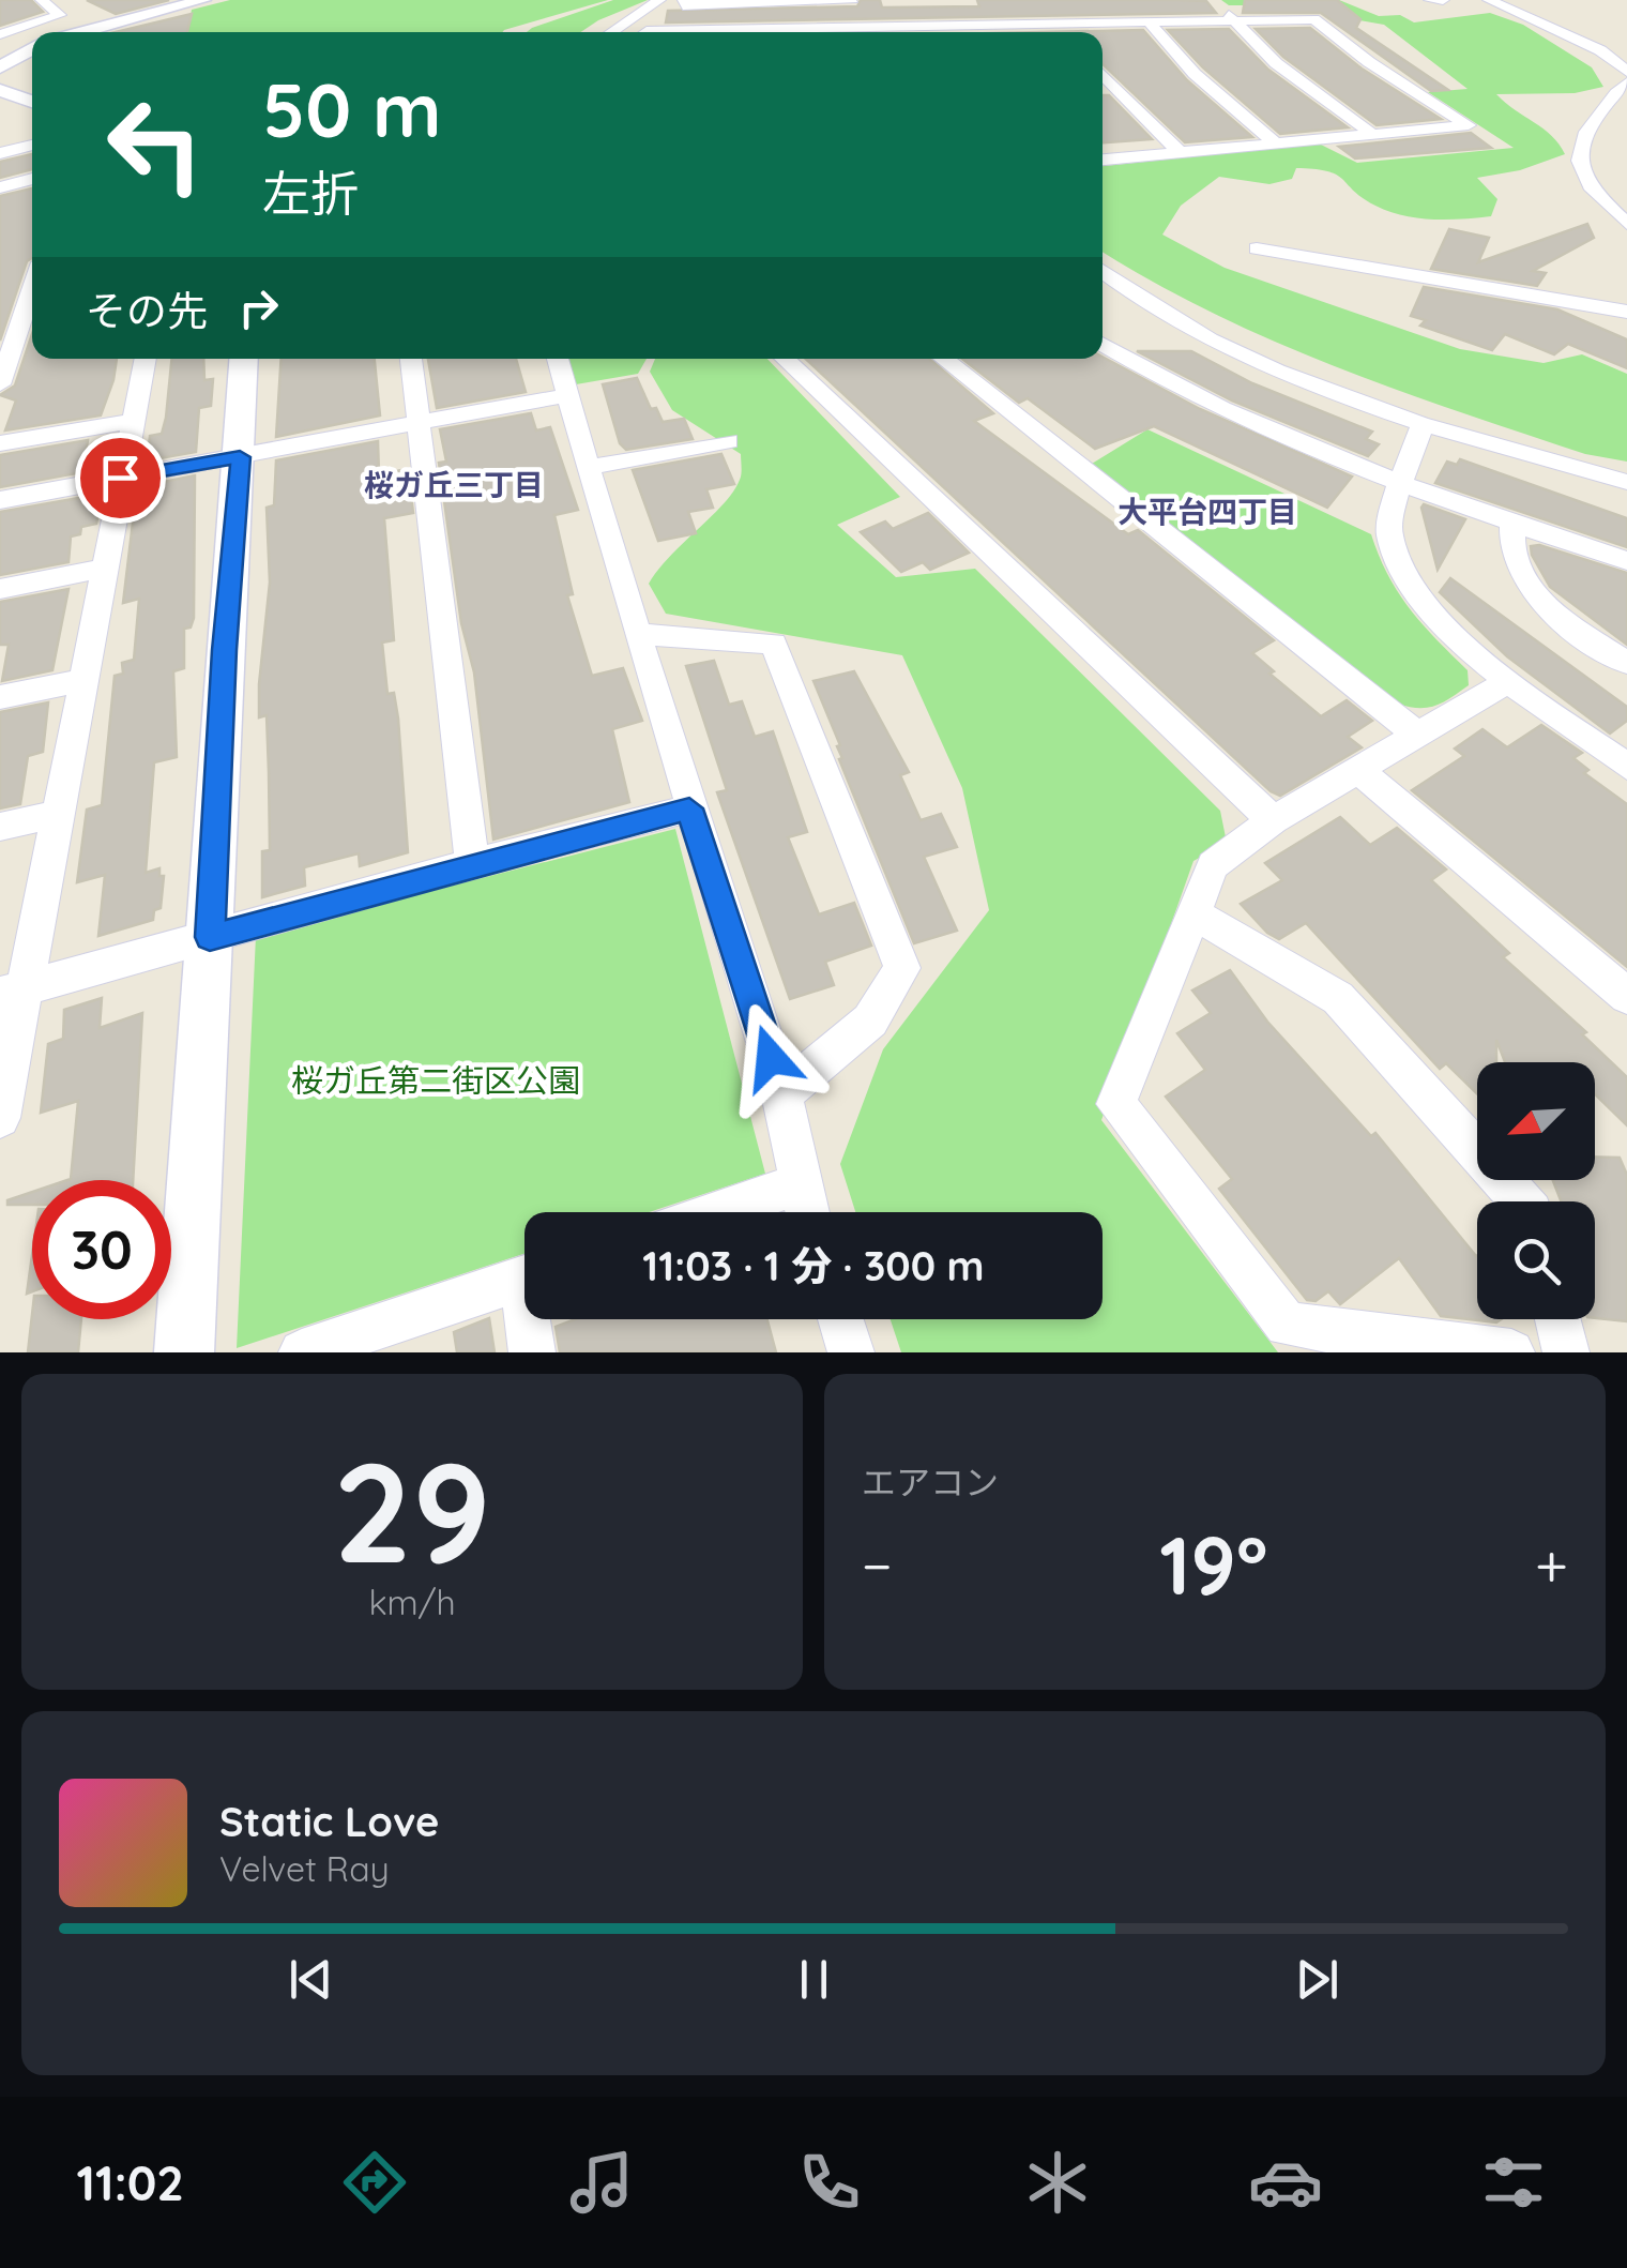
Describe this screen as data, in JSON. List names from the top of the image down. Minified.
{"districts":["桜ガ丘三丁目","大平台四丁目"],"parks":["桜ガ丘第二街区公園"],"north":"bottom left","page":{"turn":["50 m","左折"],"then":"その先","limit":"30","trip":"11:03 · 1 分 · 300 m","tile":[["29","km/h"],"エアコン"],"heat":["−","19°","+"],"song":["Static Love","Velvet Ray"],"tabs":"11:02"}}
